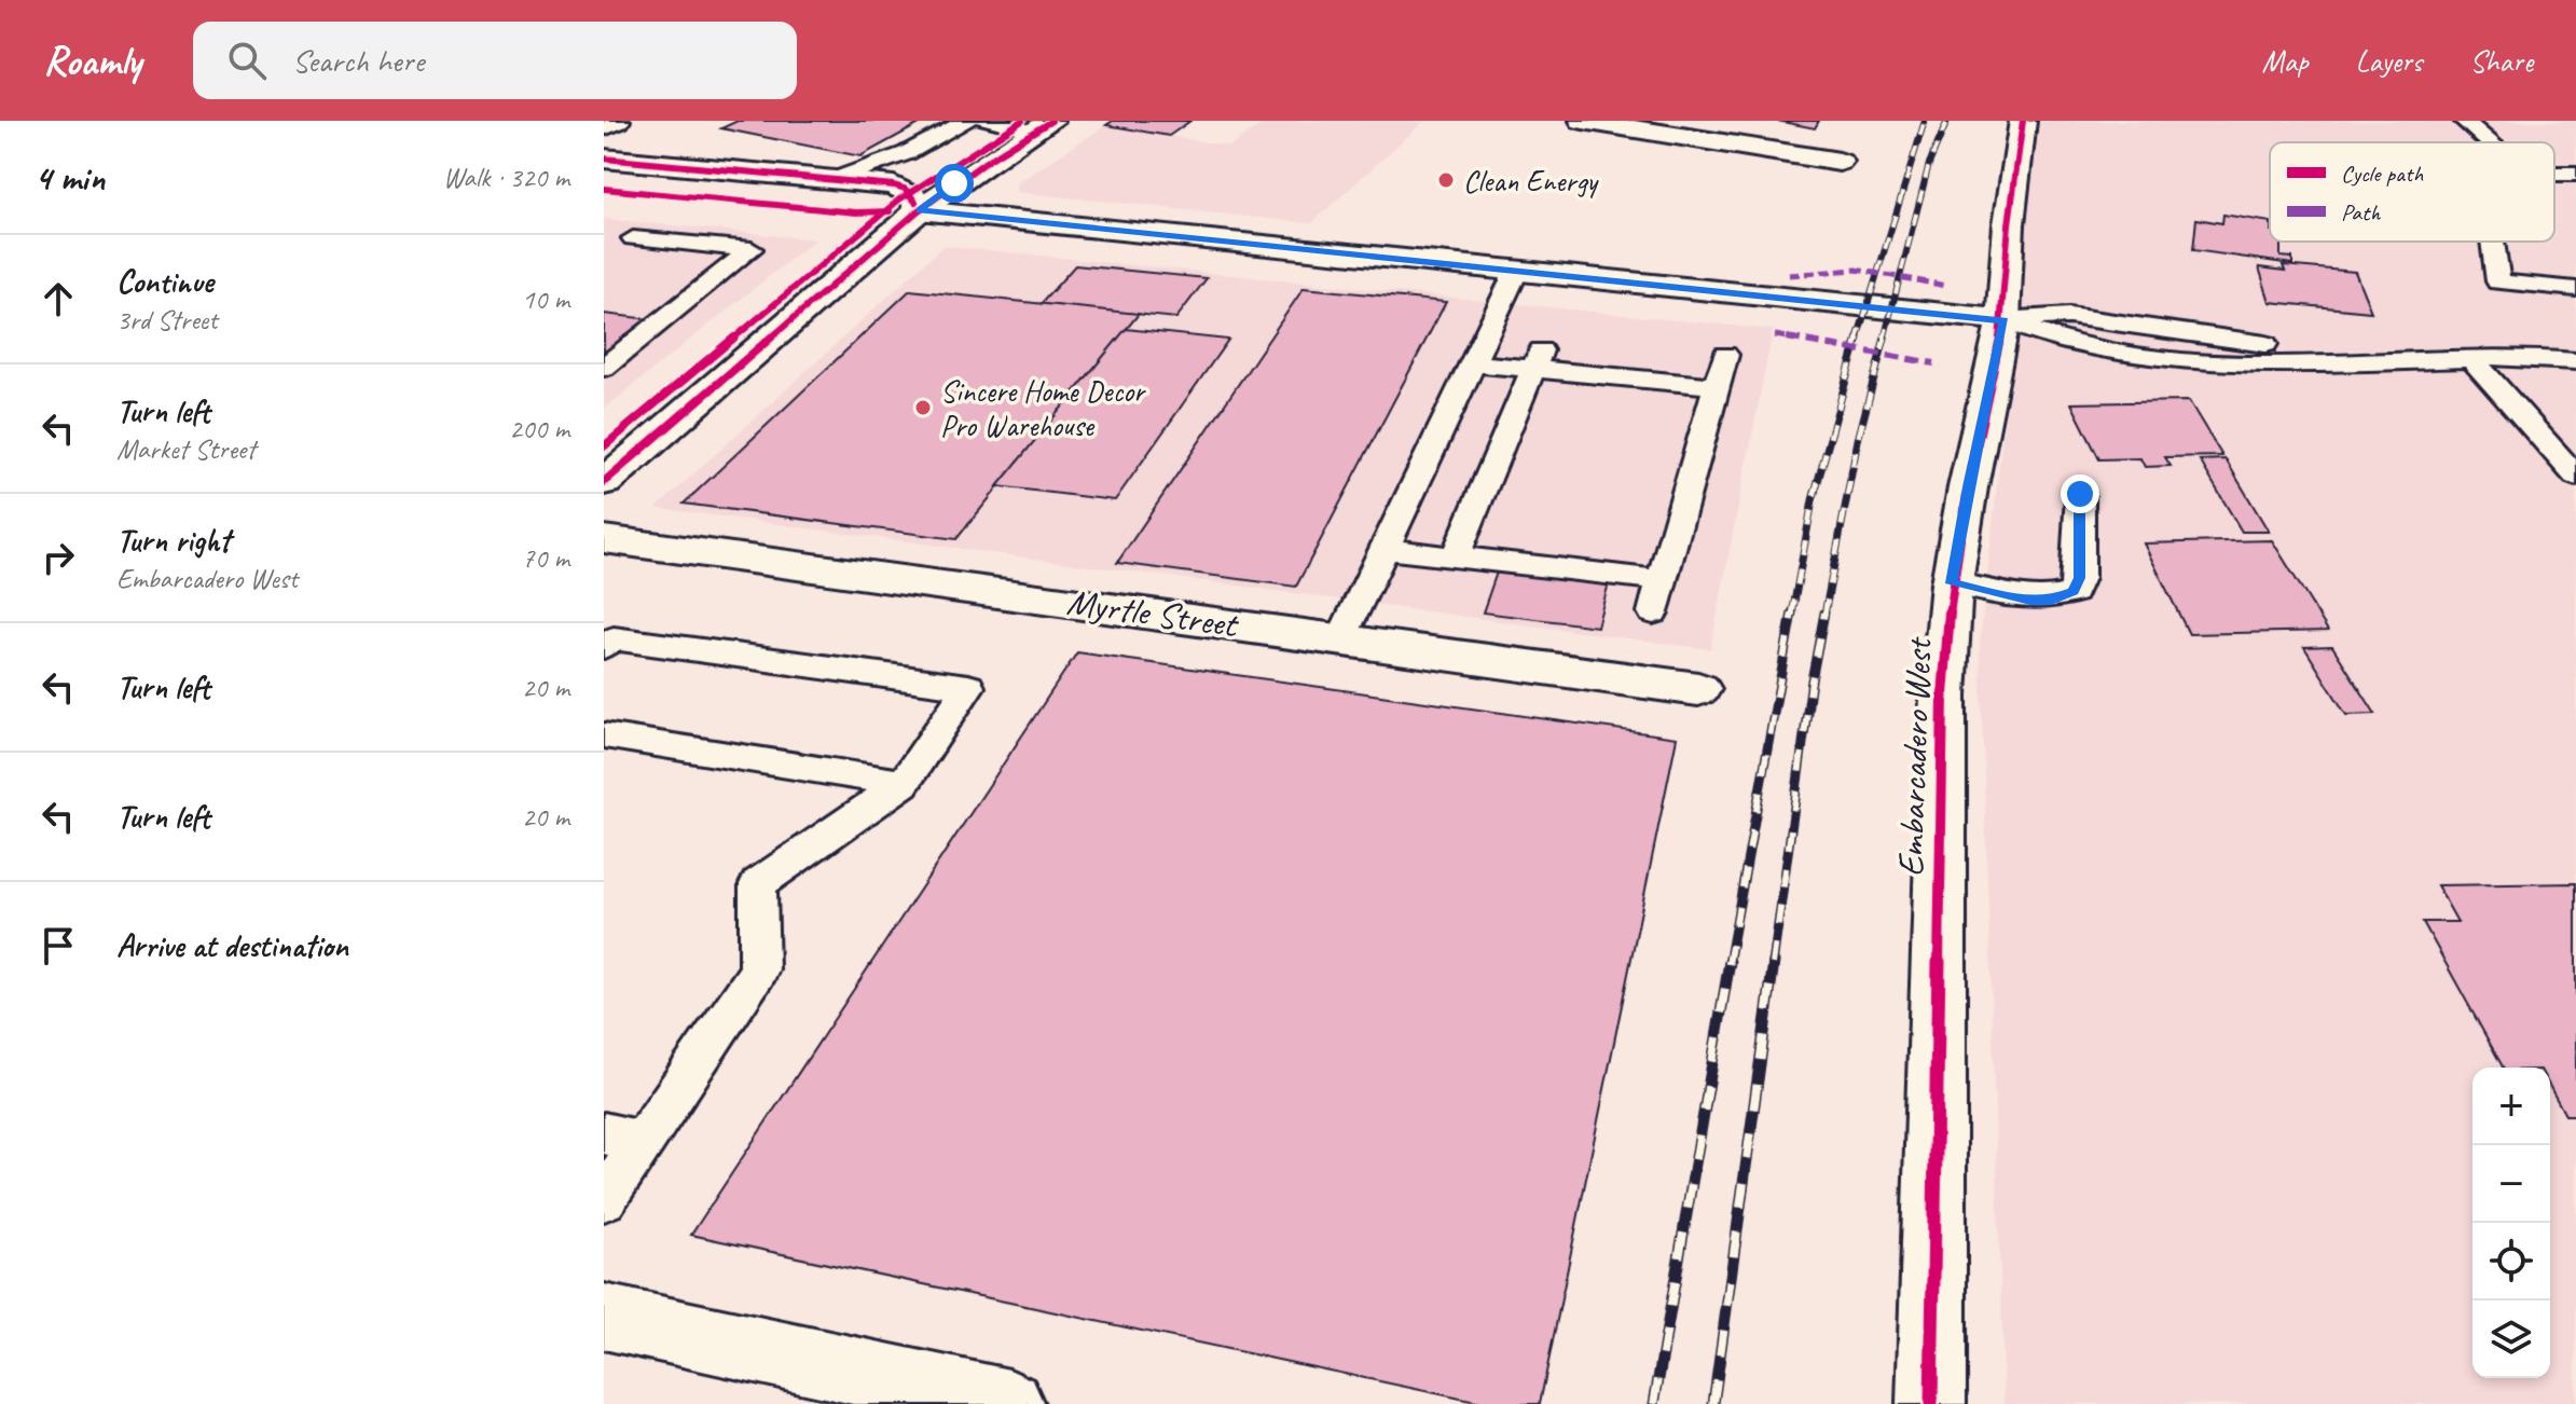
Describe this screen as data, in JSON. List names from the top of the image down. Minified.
{"streets":{"street":["Myrtle Street","Embarcadero West"]},"places":["Clean Energy","Sincere Home Decor Pro Warehouse"],"legend":["Cycle path","Path"],"page":{"header":"Roamly","search":"Search here","nav":["Map","Layers","Share"],"heading":["4 min","Walk · 320 m"],"list":[["Continue","3rd Street","10 m"],["Turn left","Market Street","200 m"],["Turn right","Embarcadero West","70 m"],["Turn left","20 m"],["Turn left","20 m"],"Arrive at destination"],"map_buttons":["+","−"]}}
